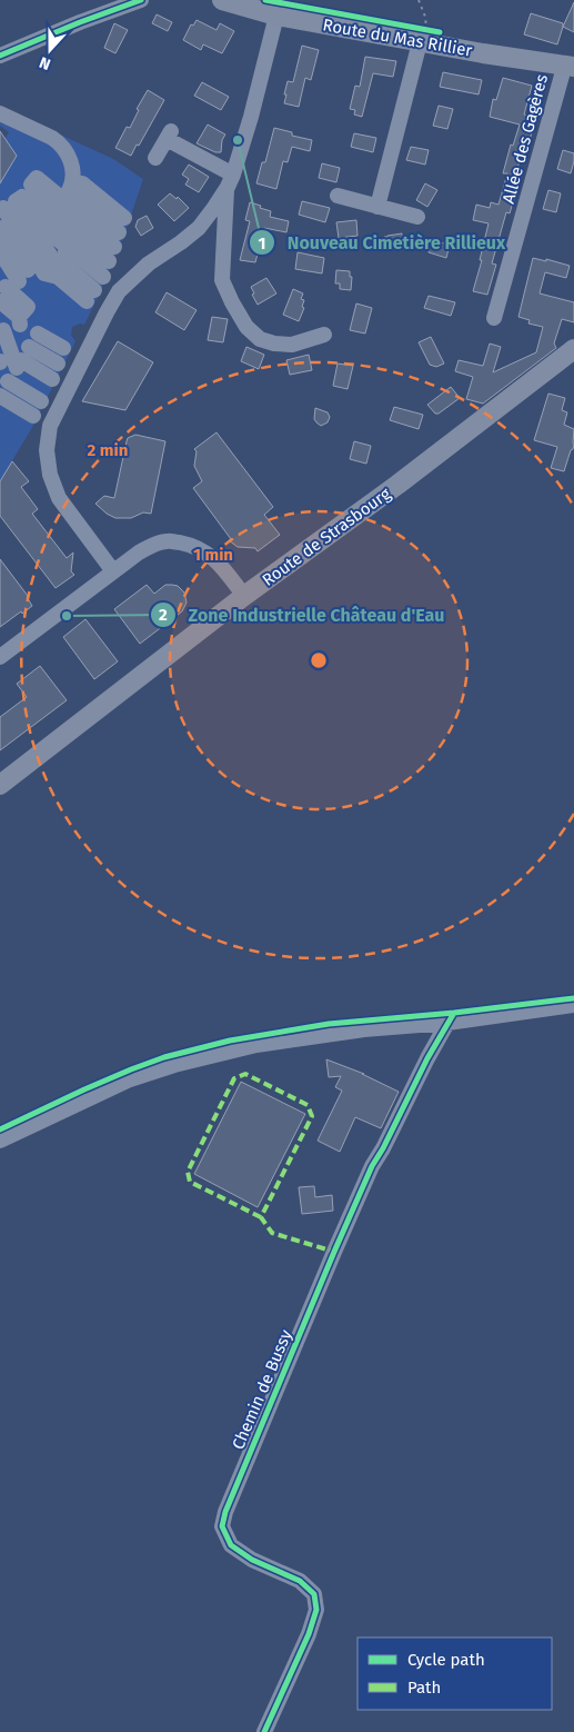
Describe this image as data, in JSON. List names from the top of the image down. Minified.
{"streets":{"main road":["Route du Mas Rillier","Route de Strasbourg"],"street":["Allée des Gagères","Chemin de Bussy"]},"crossings":[["Route du Mas Rillier","Allée des Gagères"]],"places":["Nouveau Cimetière Rillieux","Zone Industrielle Château d'Eau"],"legend":["Cycle path","Path"],"north":"bottom","rings":["2 min","1 min"]}
